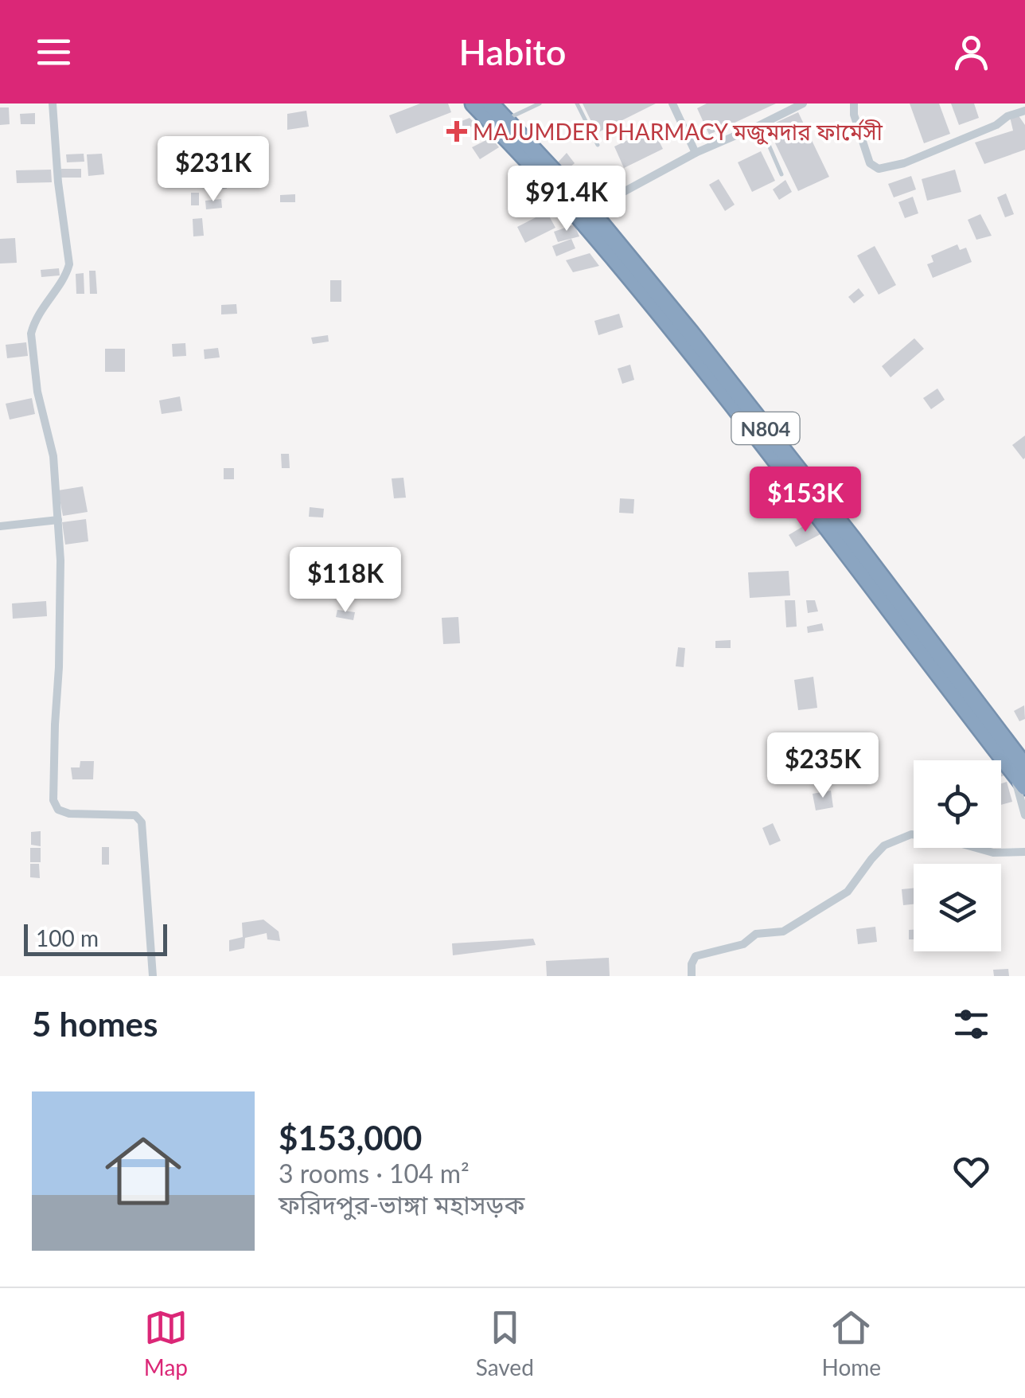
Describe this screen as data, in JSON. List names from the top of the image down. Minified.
{"streets":{"highway":["N804"]},"places":{"health":["MAJUMDER PHARMACY মজুমদার ফার্মেসী"]},"scale_bar":"100 m","page":{"header":"Habito","price":["$231K","$91.4K","$153K","$118K","$235K"],"scale":"100 m","heading":"5 homes","list":[{"name":"$153,000","note":"3 rooms · 104 m² · ফরিদপুর-ভাঙ্গা মহাসড়ক"}],"tabs":["Map","Saved","Home"]}}
